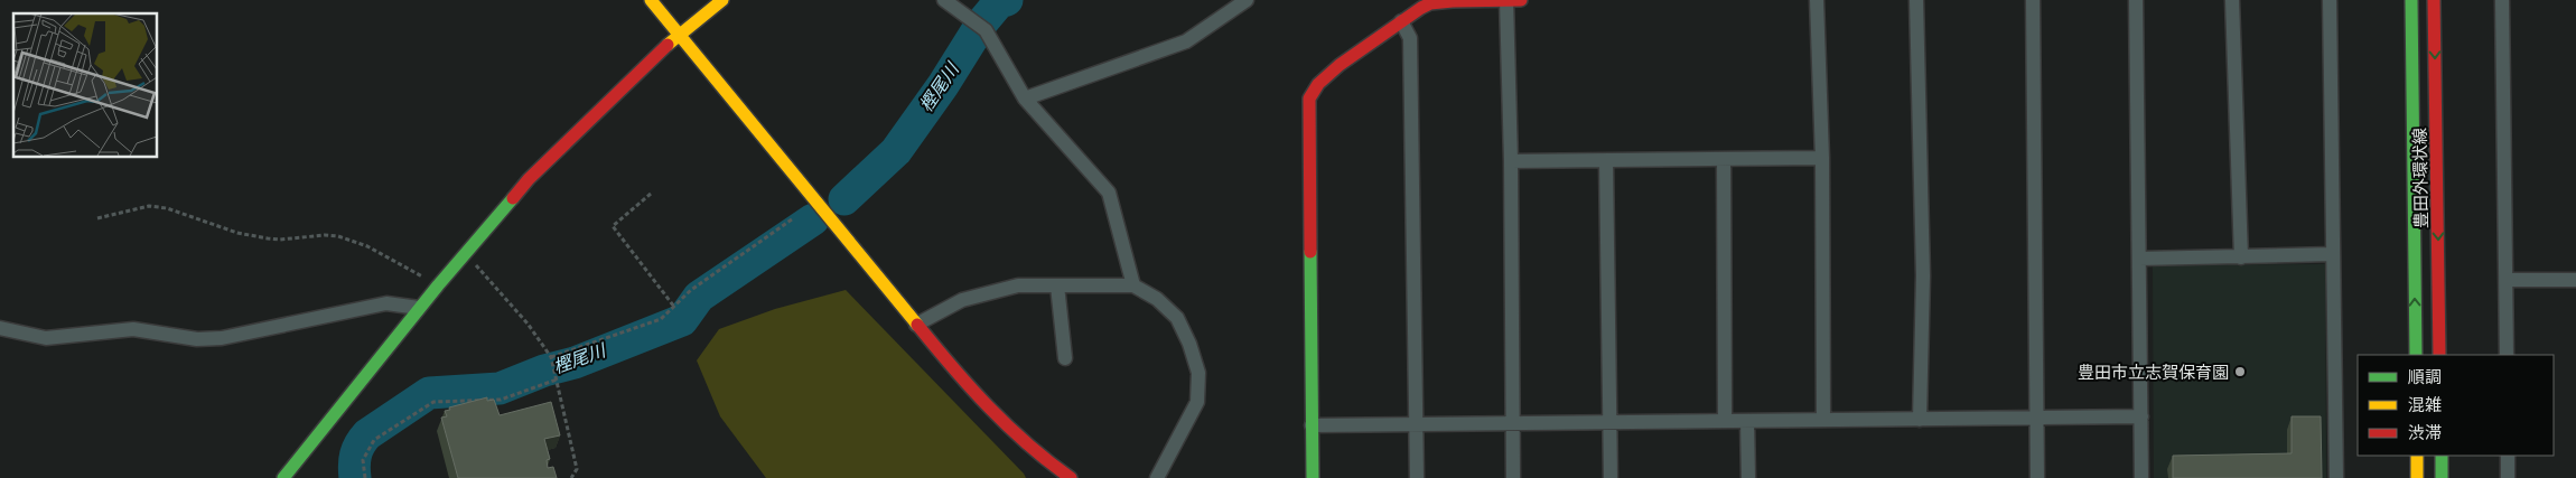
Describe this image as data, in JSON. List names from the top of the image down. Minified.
{"streets":{"street":["豊田外環状線"]},"water":["樫尾川"],"places":["豊田市立志賀保育園"],"legend":["順調","混雑","渋滞"]}
